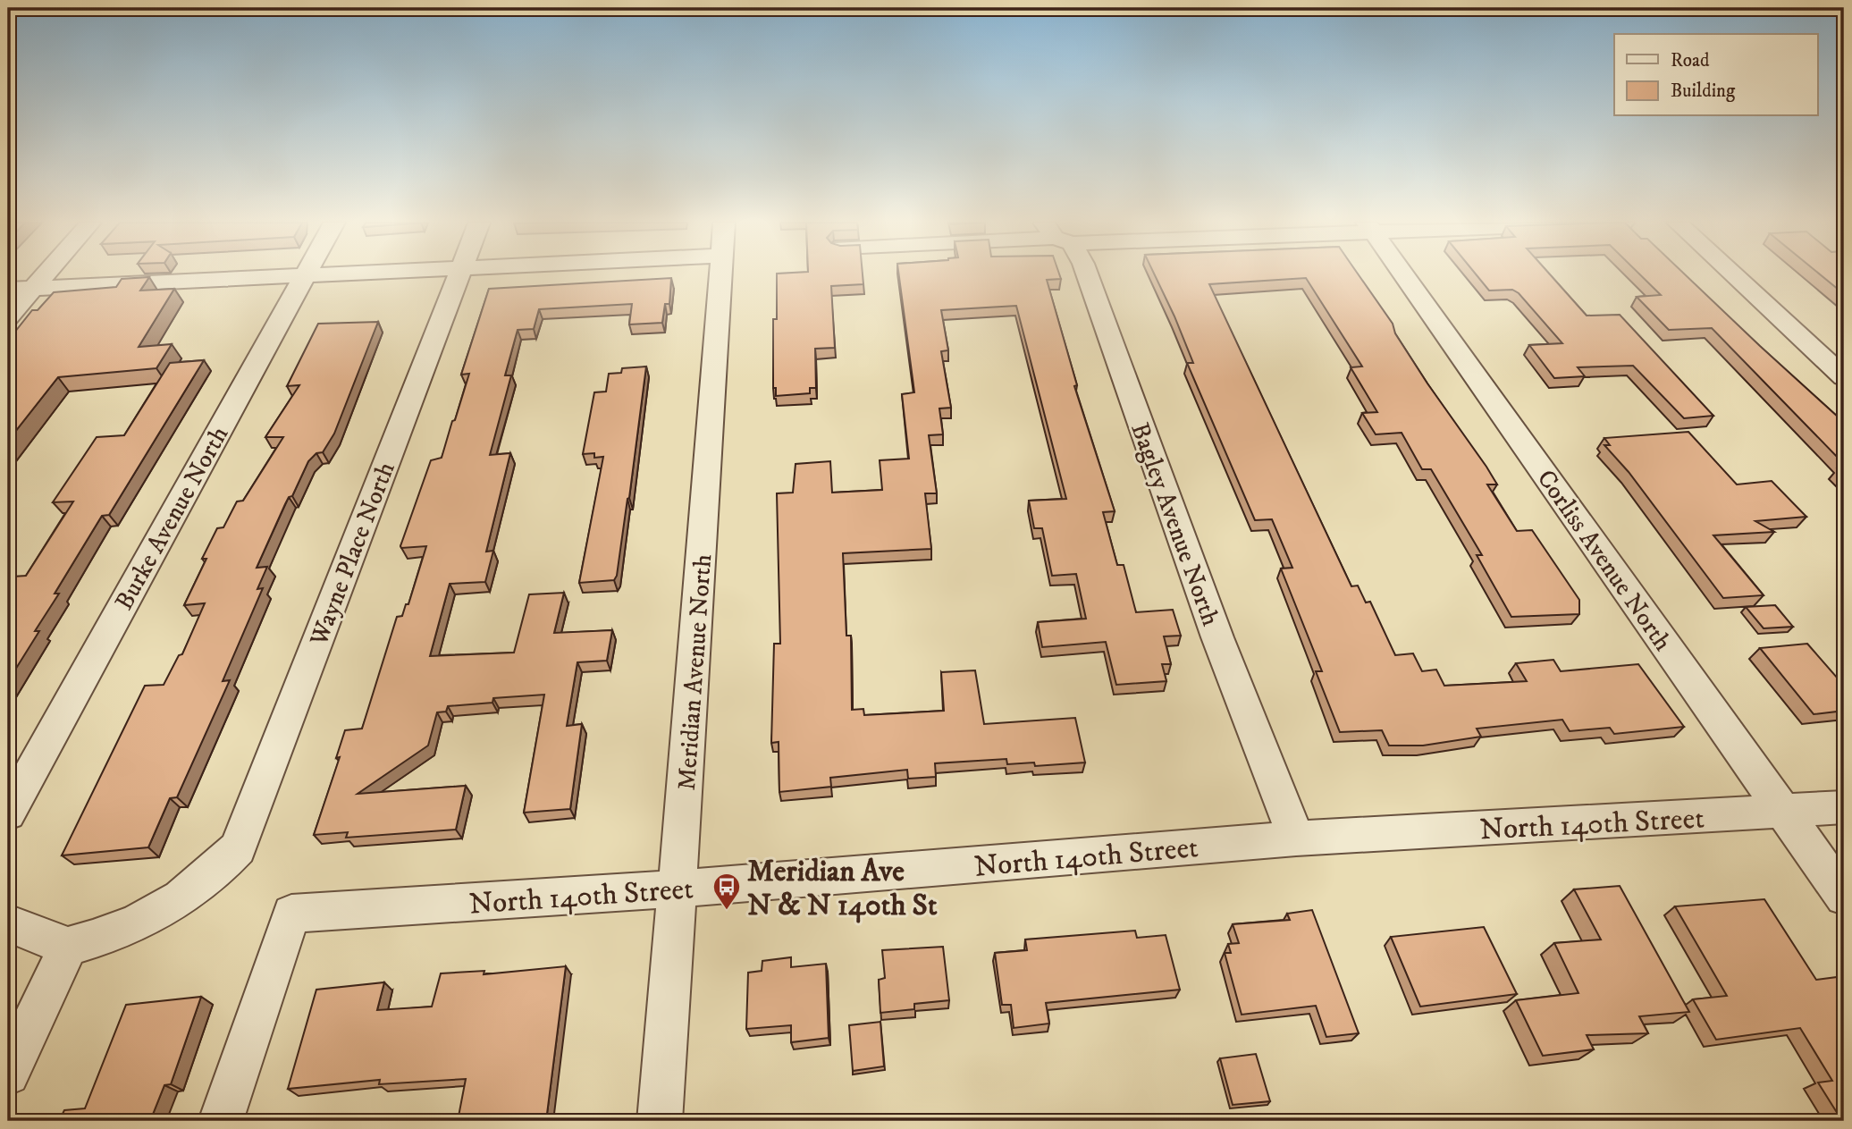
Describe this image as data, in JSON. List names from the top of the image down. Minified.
{"streets":{"street":["Burke Avenue North","Bagley Avenue North","Wayne Place North","Corliss Avenue North","Meridian Avenue North","North 140th Street"]},"crossings":[["Bagley Avenue North","North 140th Street"],["Corliss Avenue North","North 140th Street"],["Meridian Avenue North","North 140th Street"]],"places":{"bus stop":["Meridian Ave N & N 140th St"]},"legend":["Road","Building"]}
